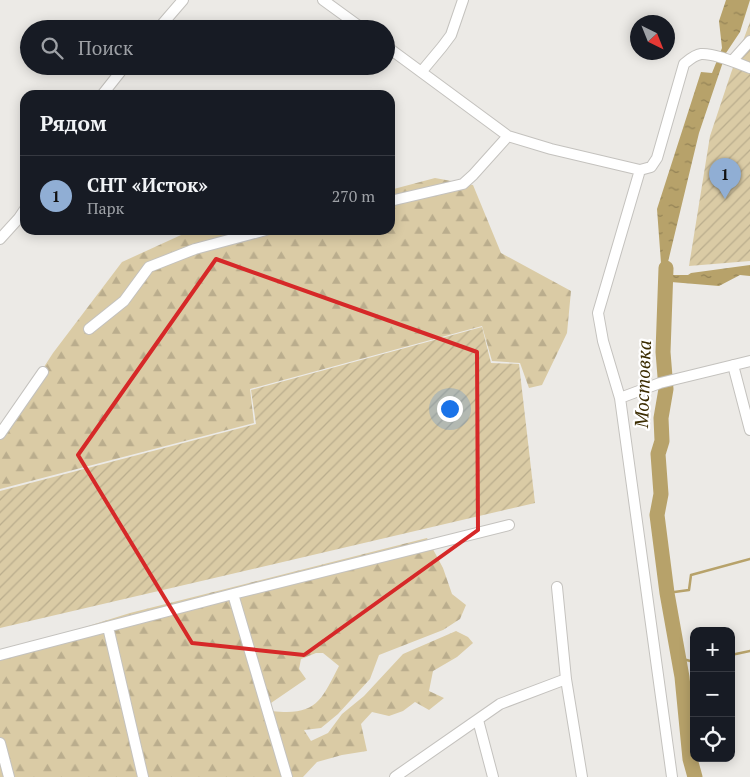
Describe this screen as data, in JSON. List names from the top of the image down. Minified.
{"water":["Мостовка"],"north":"bottom right","page":{"search":"Поиск","heading":"Рядом","list":[{"mark":"1","name":"СНТ «Исток»","note":"Парк","value":"270 m"}],"pins":"1","map_buttons":["+","−"]}}
